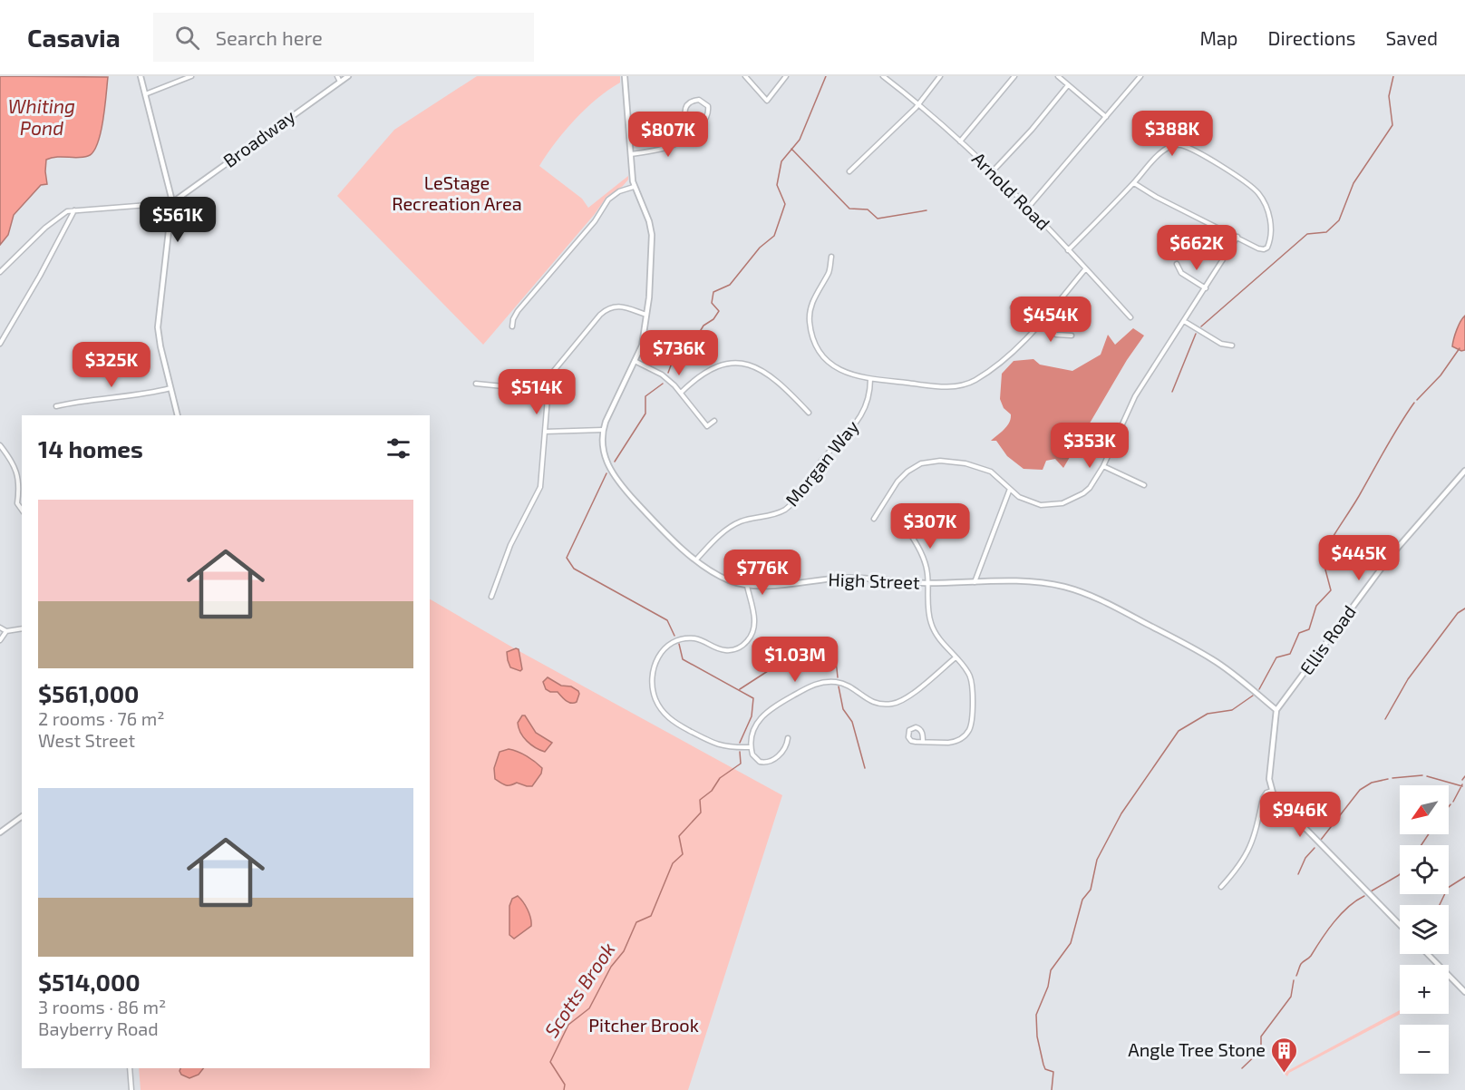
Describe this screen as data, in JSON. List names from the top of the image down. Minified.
{"streets":{"street":["Broadway","Arnold Road","Morgan Way","High Street","Ellis Road"]},"crossings":[["Morgan Way","High Street"],["High Street","Ellis Road"]],"water":["Whiting Pond","Scotts Brook"],"parks":["LeStage Recreation Area","Pitcher Brook"],"places":{"building":["Angle Tree Stone"]},"north":"bottom left","page":{"header":"Casavia","search":"Search here","nav":["Map","Directions","Saved"],"price":["$388K","$807K","$561K","$662K","$454K","$736K","$325K","$514K","$353K","$307K","$445K","$776K","$1.03M","$946K"],"heading":"14 homes","list":[{"name":"$561,000","note":"2 rooms · 76 m² · West Street"},{"name":"$514,000","note":"3 rooms · 86 m² · Bayberry Road"}],"map_buttons":["+","−"]}}
